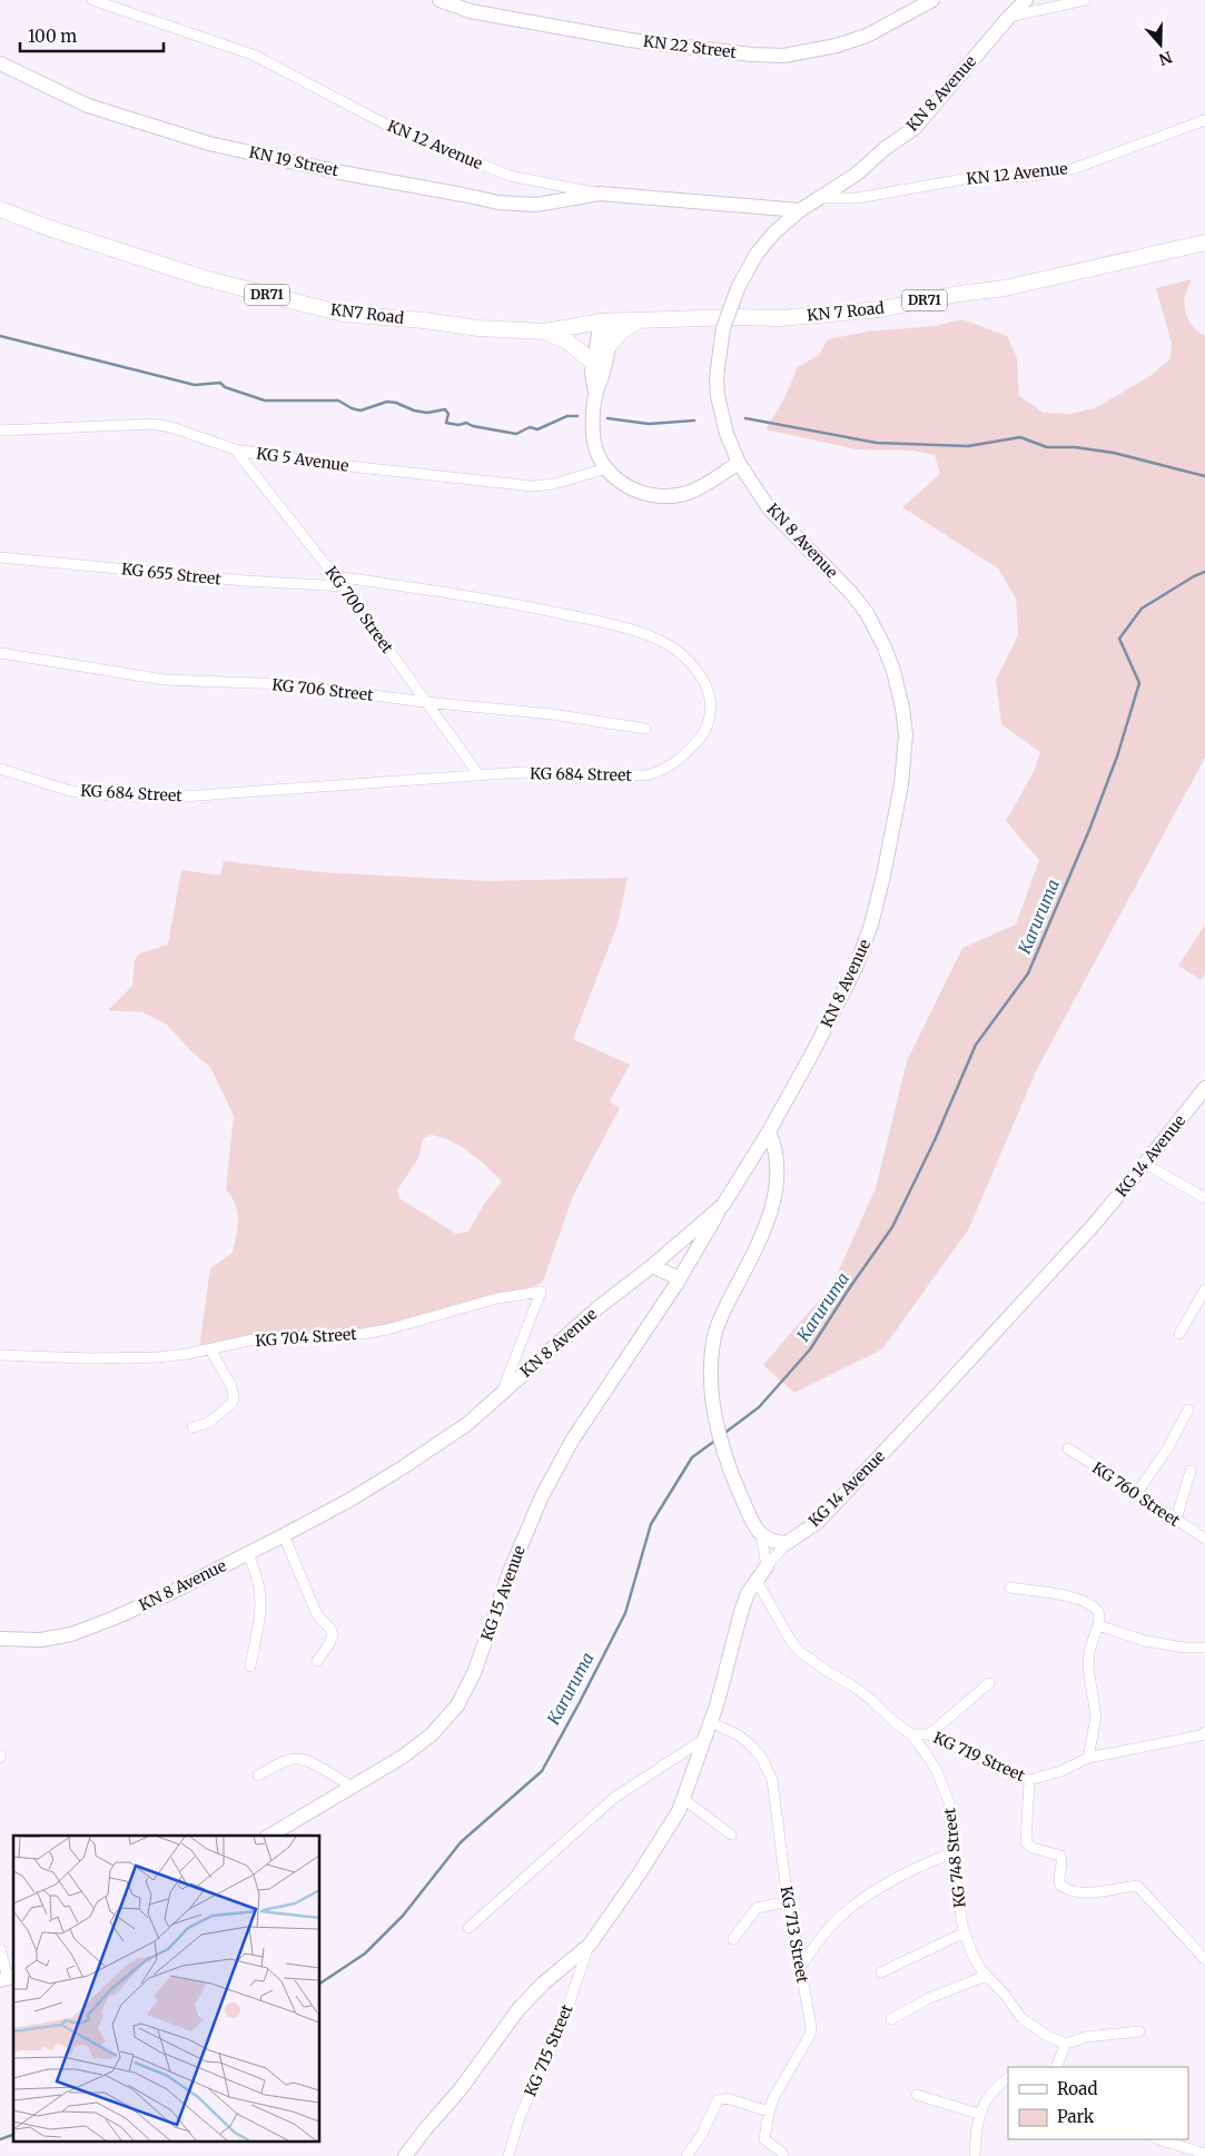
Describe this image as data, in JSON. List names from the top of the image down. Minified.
{"streets":{"main road":["KN 22 Street","KN 8 Avenue","KN 12 Avenue","KN 19 Street","DR71","KN 7 Road","KN7 Road","KG 14 Avenue","KG 15 Avenue"],"street":["KG 5 Avenue","KG 655 Street","KG 700 Street","KG 706 Street","KG 684 Street","KG 704 Street","KG 760 Street","KG 719 Street","KG 748 Street","KG 713 Street","KG 715 Street"]},"crossings":[["KN 8 Avenue","KN 12 Avenue"],["KN 8 Avenue","KG 704 Street"],["KN 8 Avenue","KG 15 Avenue"],["KN 12 Avenue","KN 19 Street"],["KN 7 Road","KN7 Road"],["KG 5 Avenue","KG 700 Street"],["KG 655 Street","KG 700 Street"],["KG 700 Street","KG 706 Street"],["KG 700 Street","KG 684 Street"],["KG 719 Street","KG 748 Street"]],"water":["Karuruma"],"legend":["Road","Park"],"scale_bar":"100 m","north":"bottom"}
